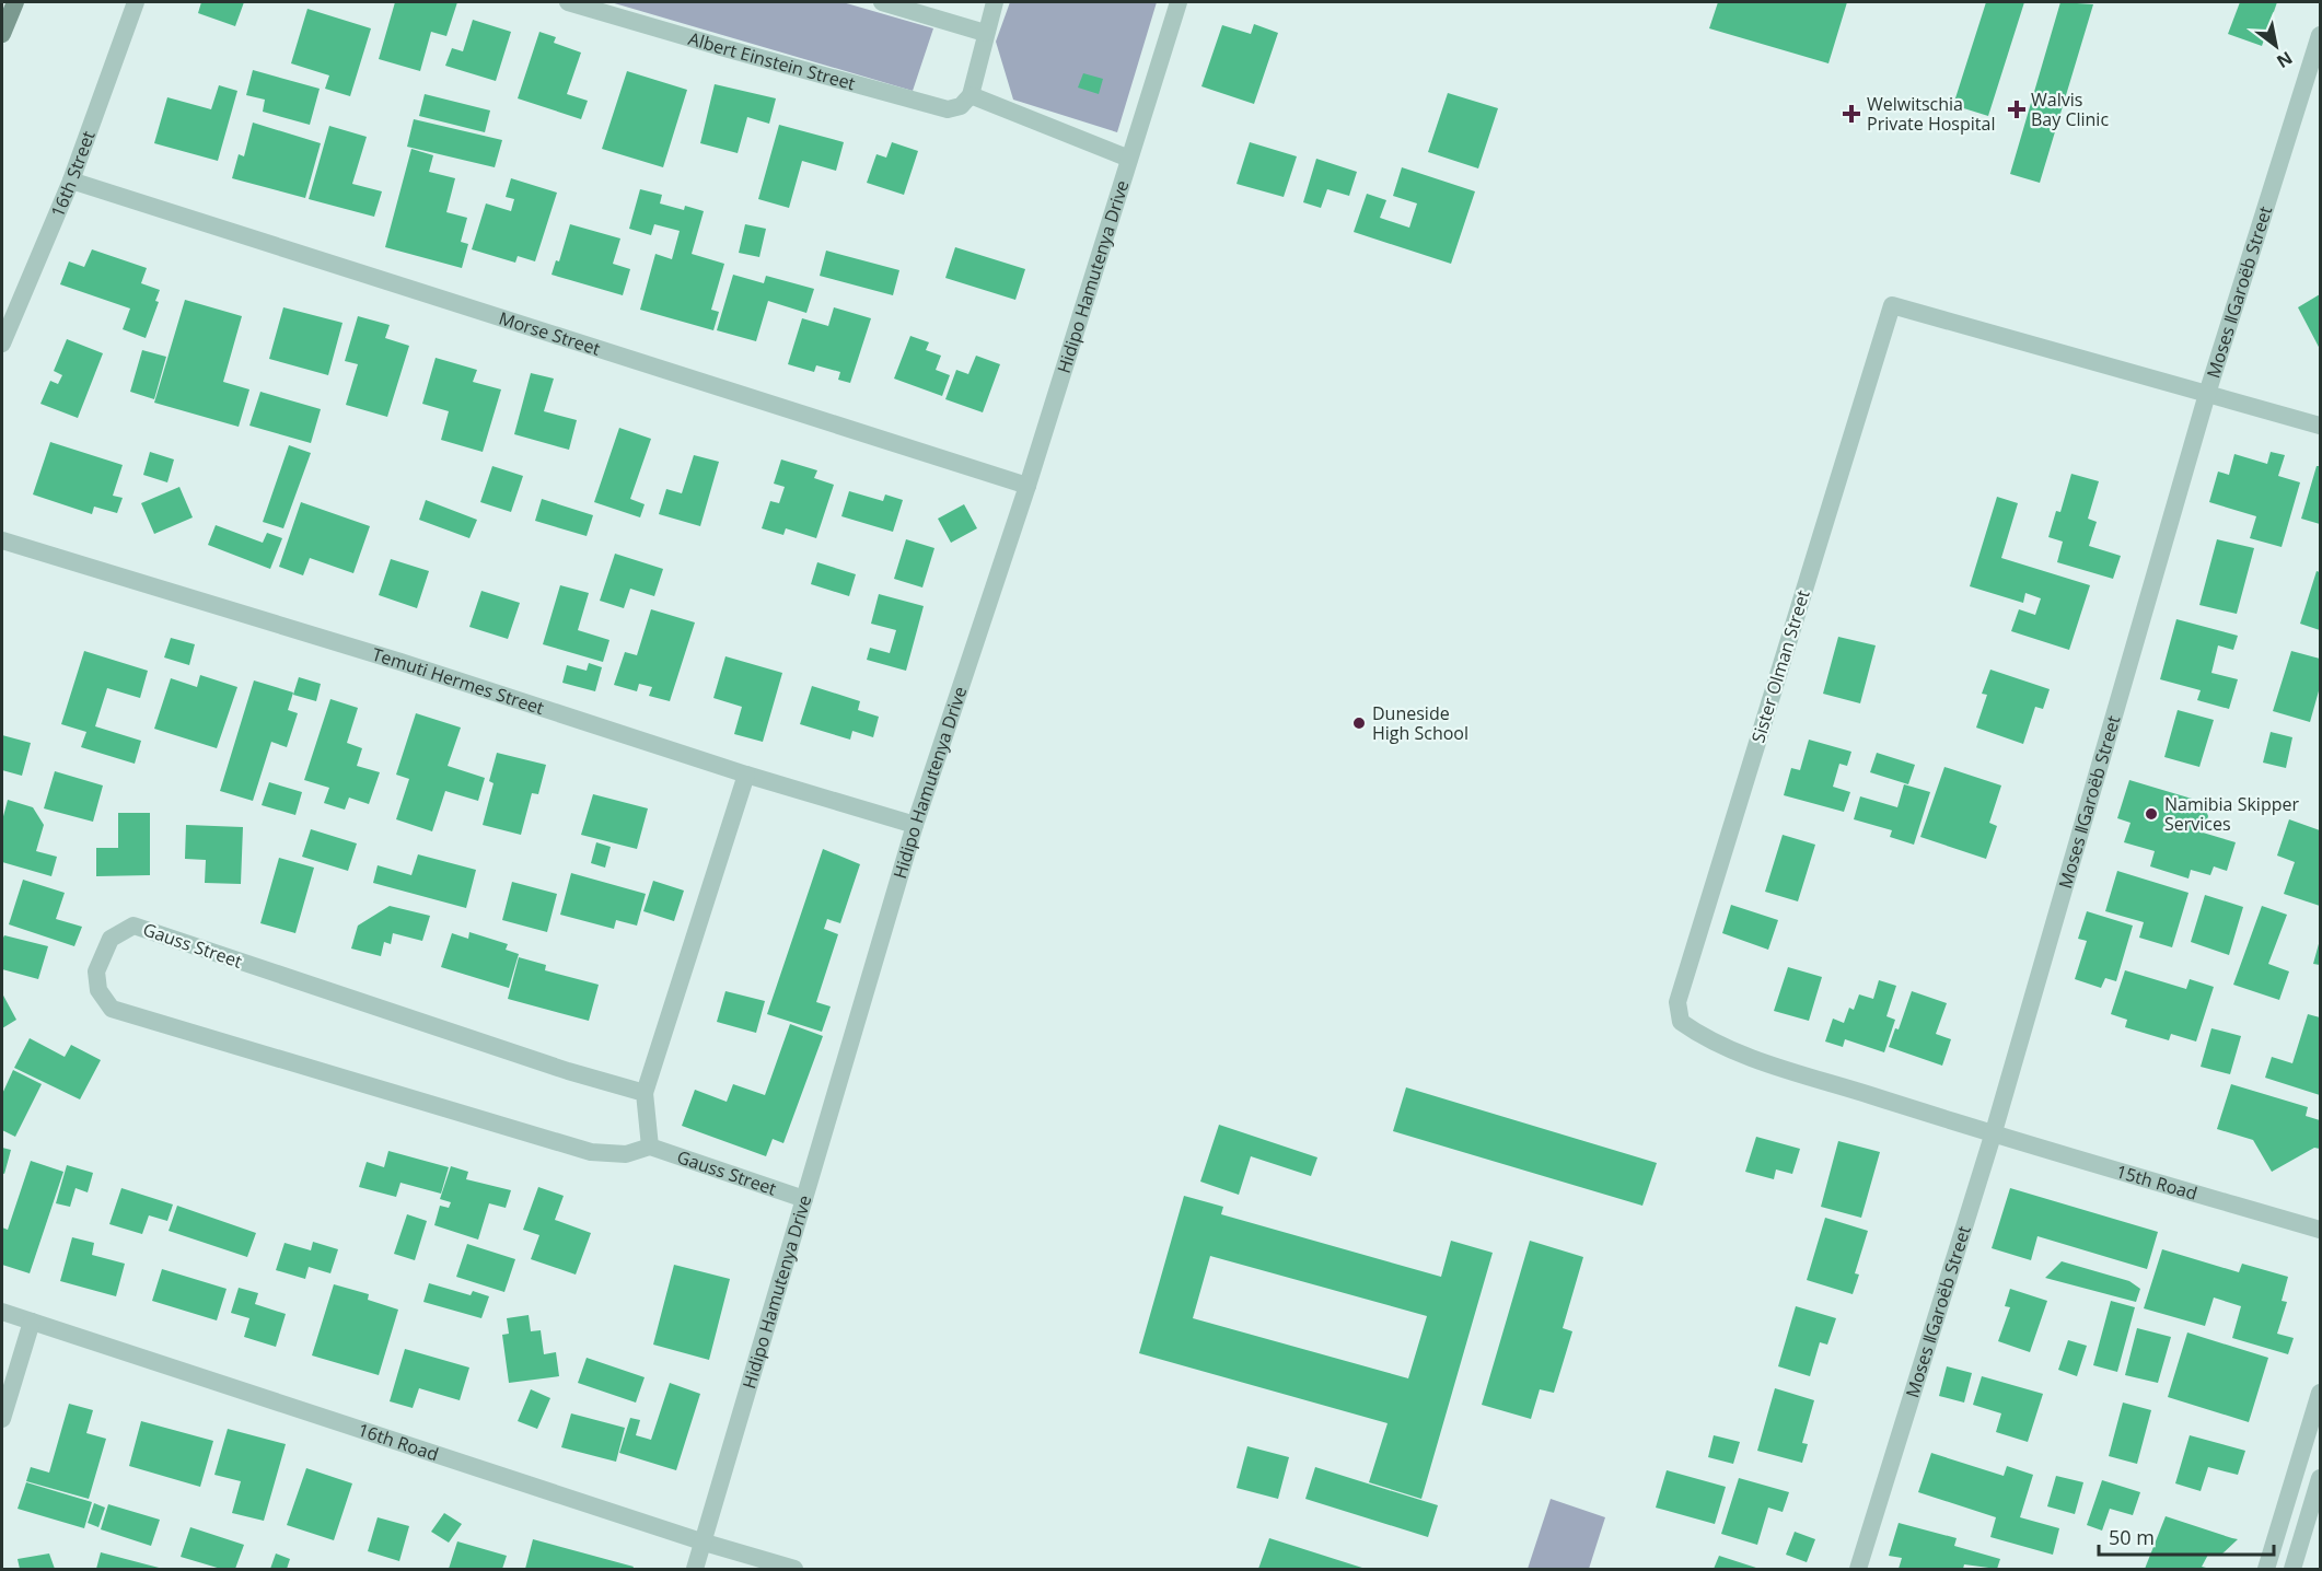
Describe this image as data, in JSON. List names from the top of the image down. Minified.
{"streets":{"street":["Albert Einstein Street","16th Street","Hidipo Hamutenya Drive","Moses ǁGaroëb Street","Morse Street","Sister Olman Street","Temuti Hermes Street","Gauss Street","15th Road","16th Road"]},"crossings":[["16th Street","Morse Street"],["Hidipo Hamutenya Drive","Morse Street"],["Hidipo Hamutenya Drive","Temuti Hermes Street"],["Hidipo Hamutenya Drive","Gauss Street"],["Hidipo Hamutenya Drive","16th Road"],["Moses ǁGaroëb Street","Sister Olman Street"],["Moses ǁGaroëb Street","15th Road"],["Sister Olman Street","15th Road"]],"places":{"health":["Walvis Bay Clinic","Welwitschia Private Hospital"],"other":["Duneside High School","Namibia Skipper Services"]},"scale_bar":"50 m","north":"bottom right"}
